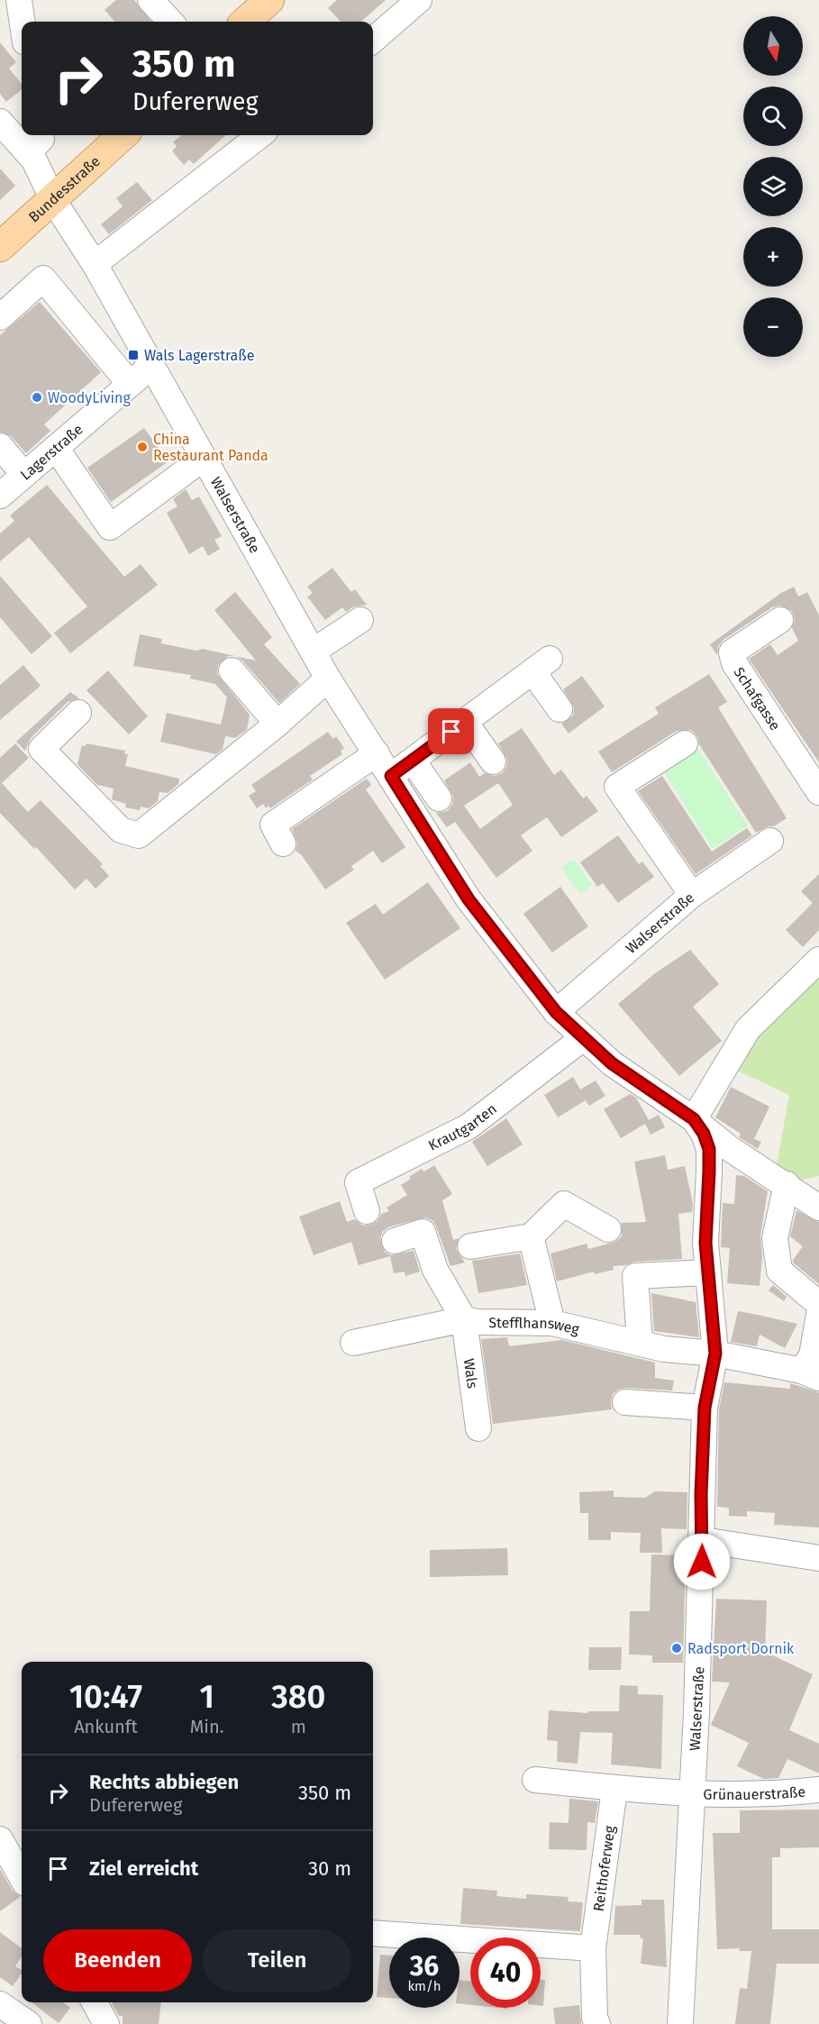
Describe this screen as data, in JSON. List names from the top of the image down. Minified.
{"streets":{"main road":["Bundesstraße"],"street":["Lagerstraße","Walserstraße","Schafgasse","Krautgarten","Stefflhansweg","Wals","Grünauerstraße","Reithoferweg"]},"crossings":[["Bundesstraße","Walserstraße"],["Lagerstraße","Walserstraße"],["Walserstraße","Krautgarten"],["Walserstraße","Stefflhansweg"],["Walserstraße","Grünauerstraße"],["Stefflhansweg","Wals"]],"places":{"transit":["Wals Lagerstraße"],"other":["WoodyLiving","China Restaurant Panda","Radsport Dornik"]},"north":"bottom","page":{"map_buttons":["+","−"],"turn":["350 m","Dufererweg"],"eta":["10:47","Ankunft","1","Min.","380","m"],"list":[{"name":"Rechts abbiegen","note":"Dufererweg","value":"350 m"},{"name":"Ziel erreicht","value":"30 m"}],"buttons":["Beenden","Teilen"],"speed":"36 km/h","limit":"40"}}
